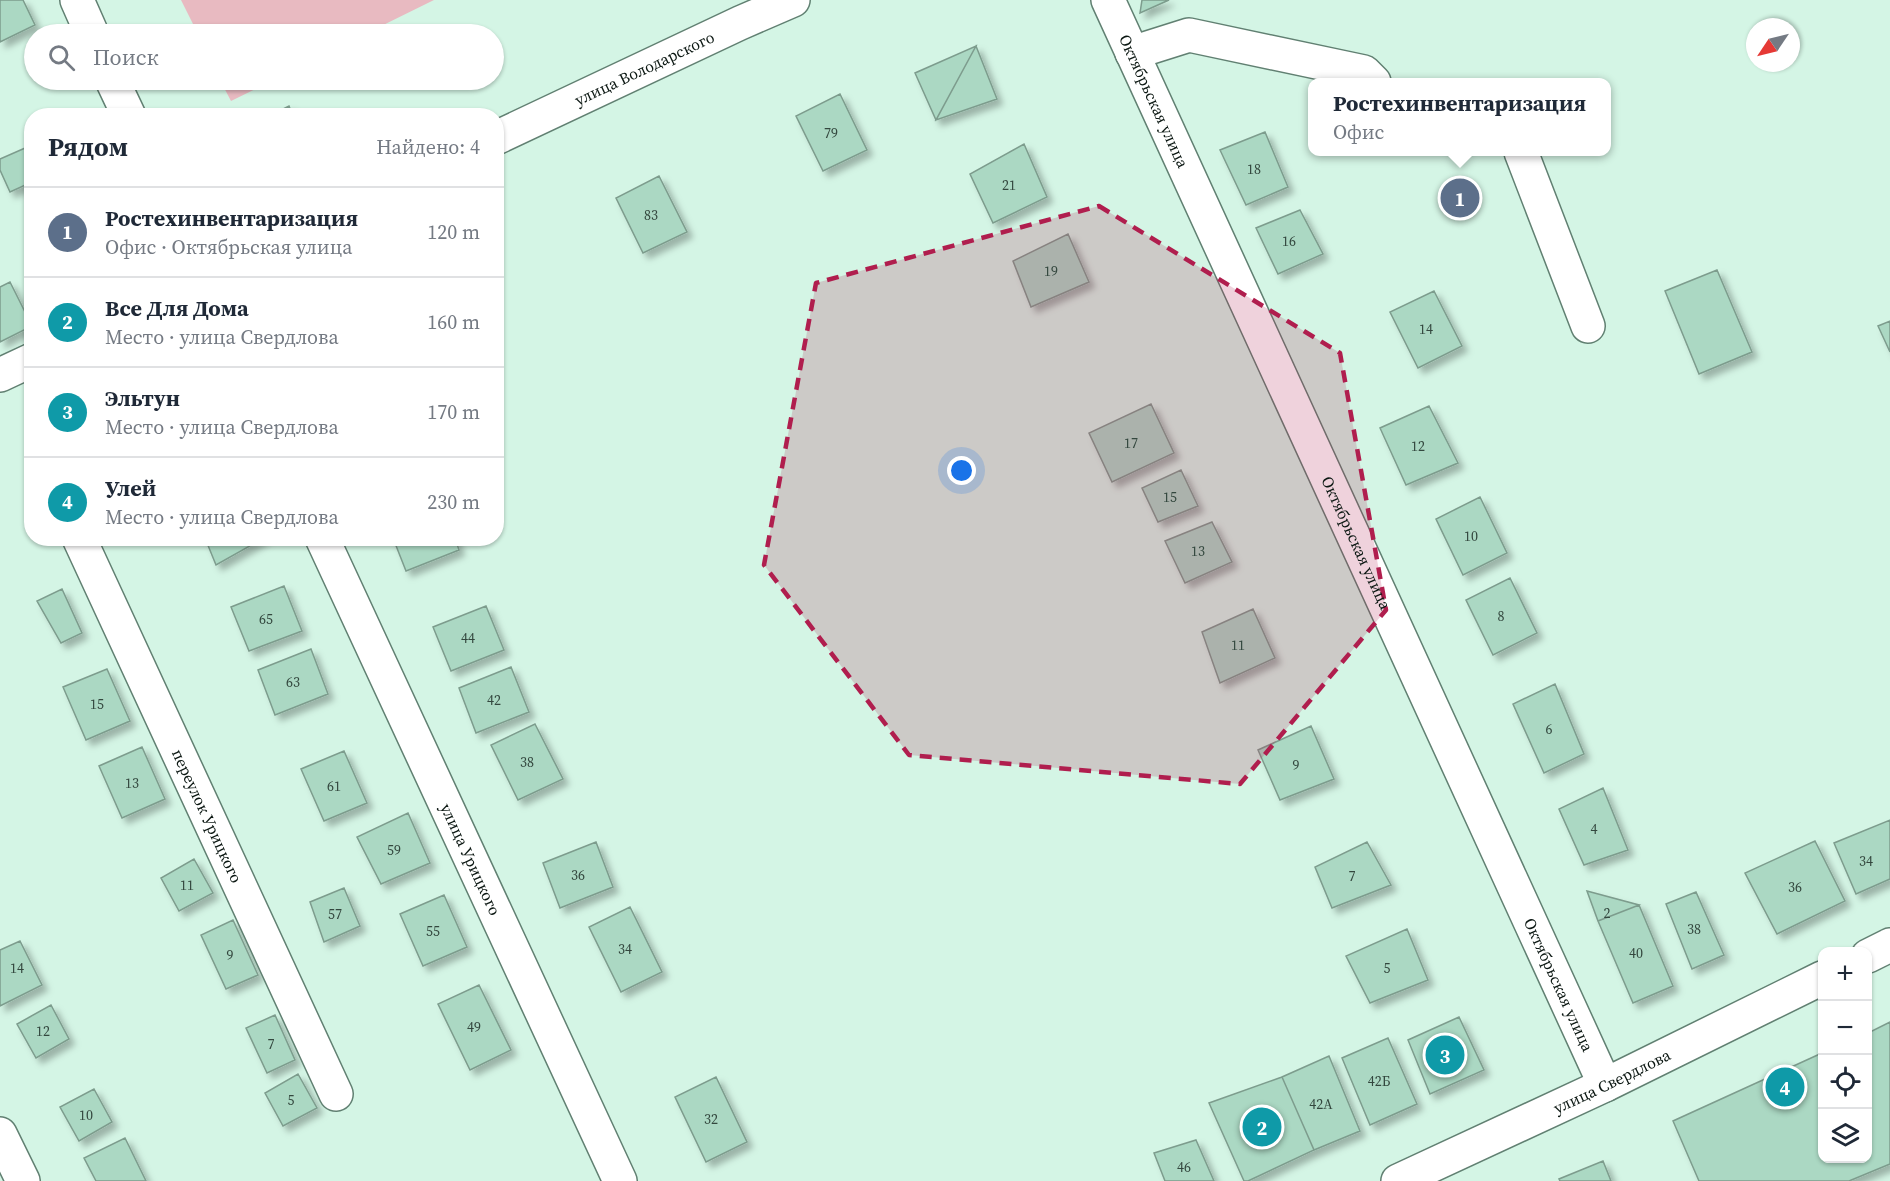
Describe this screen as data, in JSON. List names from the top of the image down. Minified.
{"streets":{"street":["улица Володарского","Октябрьская улица","переулок Урицкого","улица Урицкого","улица Свердлова"]},"crossings":[["Октябрьская улица","улица Свердлова"]],"house_numbers":["79","18","21","83","16","19","14","17","12","15","10","13","8","65","44","11","63","42","15","6","38","9","13","61","4","59","34","36","7","11","36","2","57","38","55","34","40","9","14","5","49","12","7","42Б","5","42А","10","32","46"],"north":"bottom left","page":{"search":"Поиск","popup":["Ростехинвентаризация","Офис"],"heading":["Рядом","Найдено: 4"],"pins":["1","3","4","2"],"list":[{"mark":"1","name":"Ростехинвентаризация","note":"Офис · Октябрьская улица","value":"120 m"},{"mark":"2","name":"Все Для Дома","note":"Место · улица Свердлова","value":"160 m"},{"mark":"3","name":"Эльтун","note":"Место · улица Свердлова","value":"170 m"},{"mark":"4","name":"Улей","note":"Место · улица Свердлова","value":"230 m"}],"map_buttons":["+","−"]}}
